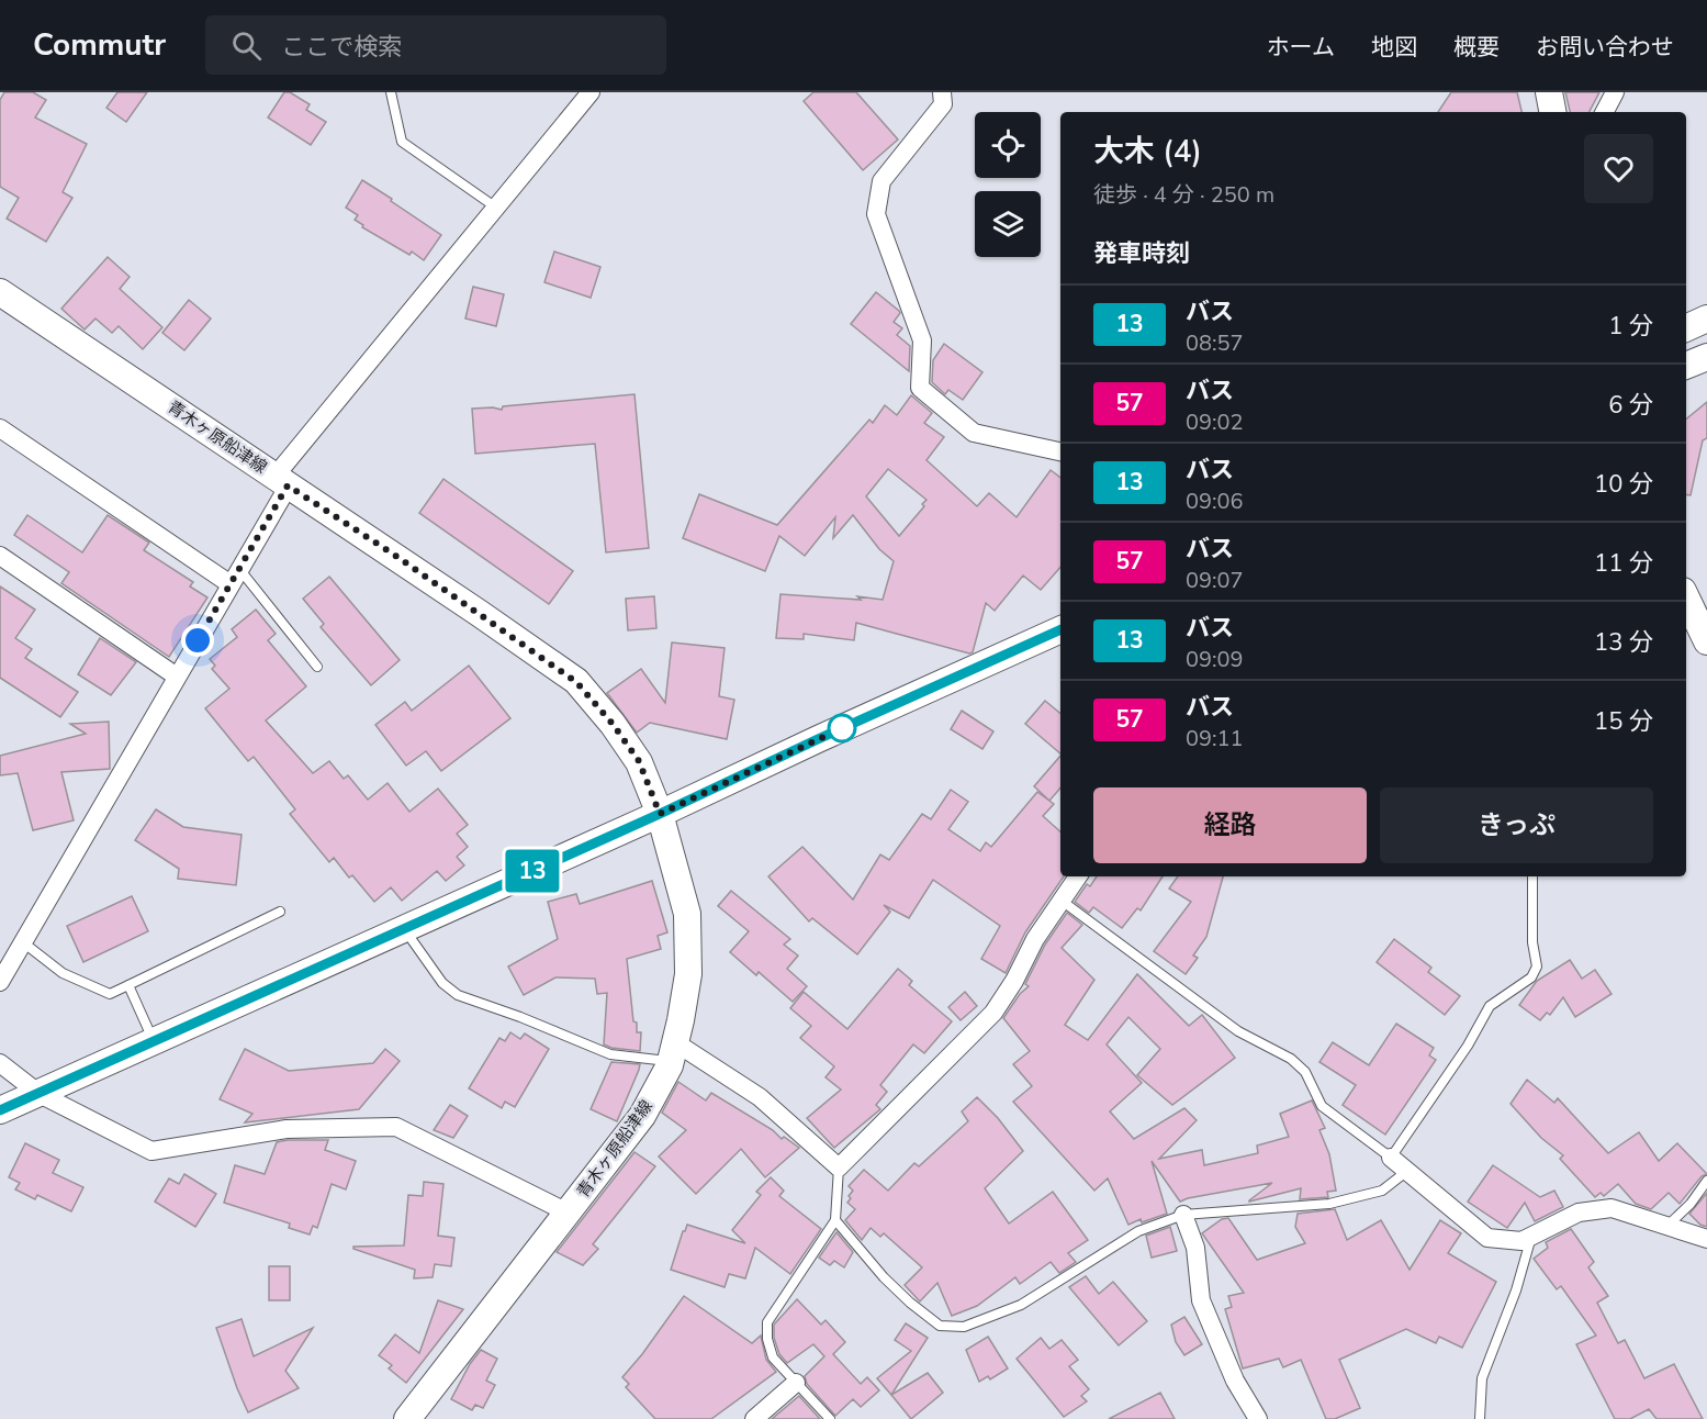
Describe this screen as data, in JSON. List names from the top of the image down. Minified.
{"streets":{"main road":["青木ヶ原船津線"]},"lines":["bus line 13"],"page":{"header":"Commutr","search":"ここで検索","nav":["ホーム","地図","概要","お問い合わせ"],"on_map":"13","heading":[["大木 (4)","徒歩 · 4 分 · 250 m"],"発車時刻"],"list":[{"mark":"13","name":"バス","note":"08:57","value":"1 分"},{"mark":"57","name":"バス","note":"09:02","value":"6 分"},{"mark":"13","name":"バス","note":"09:06","value":"10 分"},{"mark":"57","name":"バス","note":"09:07","value":"11 分"},{"mark":"13","name":"バス","note":"09:09","value":"13 分"},{"mark":"57","name":"バス","note":"09:11","value":"15 分"}],"buttons":["経路","きっぷ"]}}
